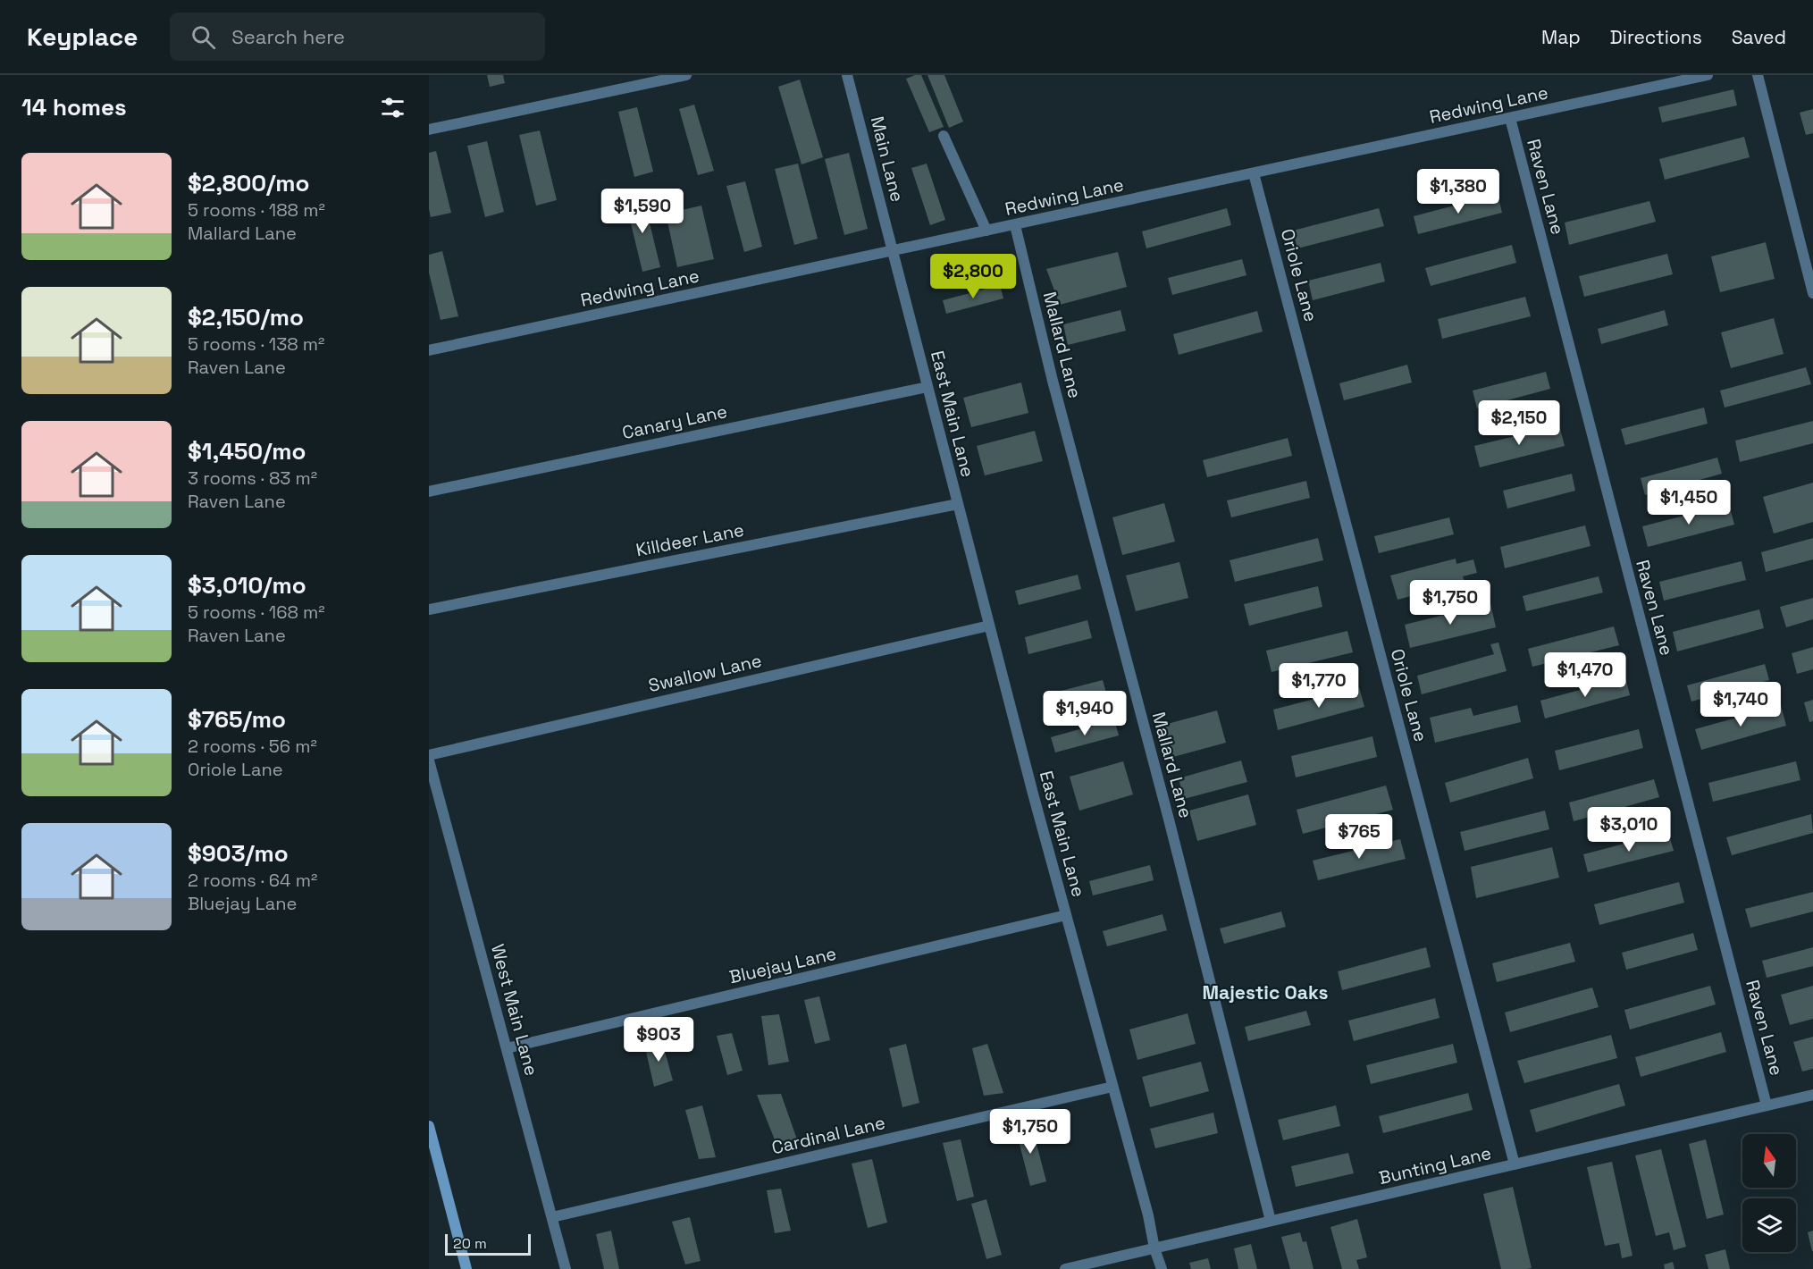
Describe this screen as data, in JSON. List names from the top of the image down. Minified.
{"streets":{"street":["Redwing Lane","Main Lane","Raven Lane","Oriole Lane","Mallard Lane","East Main Lane","Canary Lane","Killdeer Lane","Swallow Lane","Bluejay Lane","West Main Lane","Cardinal Lane","Bunting Lane"]},"crossings":[["Redwing Lane","Main Lane"],["Redwing Lane","Raven Lane"],["Redwing Lane","Oriole Lane"],["Redwing Lane","Mallard Lane"],["Redwing Lane","East Main Lane"],["Main Lane","East Main Lane"],["Raven Lane","Bunting Lane"],["Oriole Lane","Bunting Lane"],["Mallard Lane","Bunting Lane"],["East Main Lane","Canary Lane"],["East Main Lane","Killdeer Lane"],["East Main Lane","Swallow Lane"],["East Main Lane","Bluejay Lane"],["East Main Lane","Cardinal Lane"],["East Main Lane","Bunting Lane"],["Bluejay Lane","West Main Lane"],["West Main Lane","Cardinal Lane"]],"districts":["Majestic Oaks"],"scale_bar":"20 m","north":"top","page":{"header":"Keyplace","search":"Search here","nav":["Map","Directions","Saved"],"heading":"14 homes","list":[{"name":"$2,800/mo","note":"5 rooms · 188 m² · Mallard Lane"},{"name":"$2,150/mo","note":"5 rooms · 138 m² · Raven Lane"},{"name":"$1,450/mo","note":"3 rooms · 83 m² · Raven Lane"},{"name":"$3,010/mo","note":"5 rooms · 168 m² · Raven Lane"},{"name":"$765/mo","note":"2 rooms · 56 m² · Oriole Lane"},{"name":"$903/mo","note":"2 rooms · 64 m² · Bluejay Lane"}],"price":["$1,380","$1,590","$2,800","$2,150","$1,450","$1,750","$1,470","$1,770","$1,740","$1,940","$3,010","$765","$903","$1,750"],"scale":"20 m"}}
